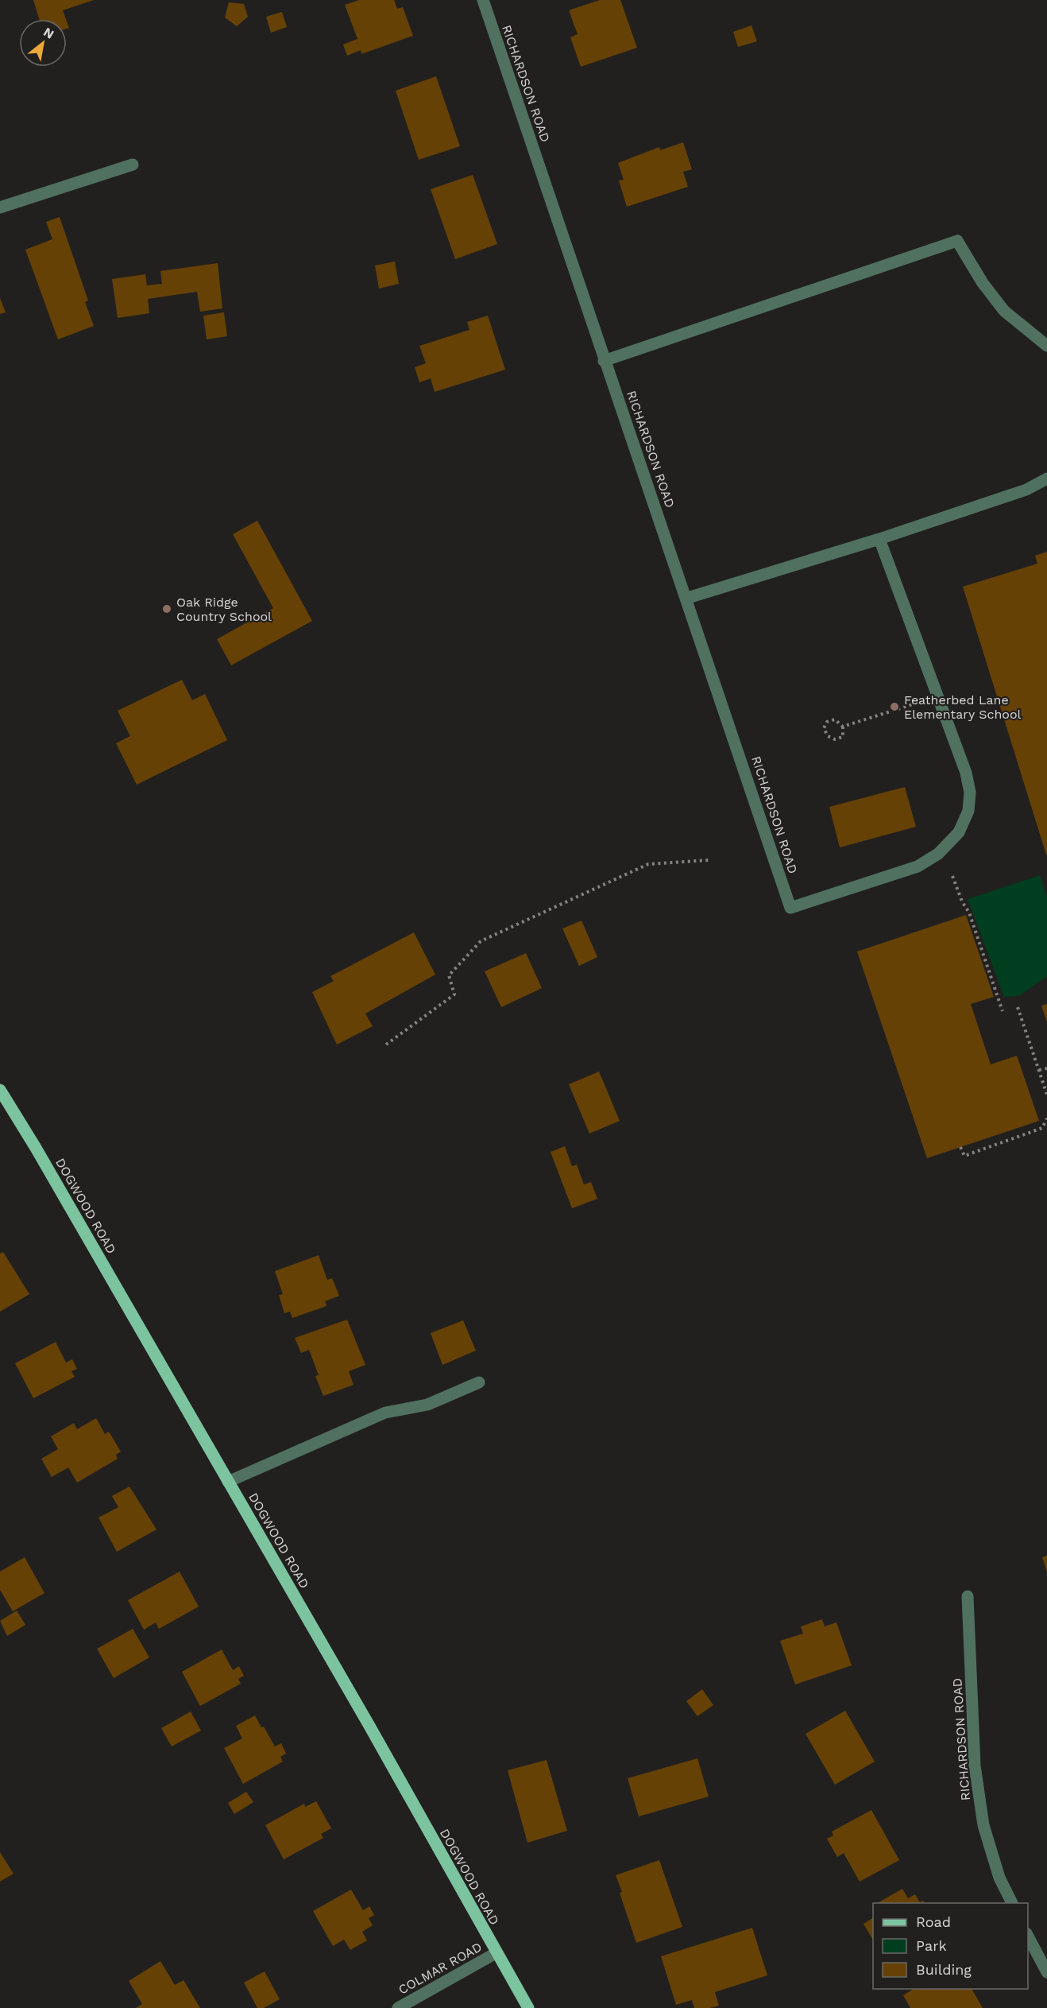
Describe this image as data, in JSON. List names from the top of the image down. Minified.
{"streets":{"main road":["DOGWOOD ROAD"],"street":["RICHARDSON ROAD","COLMAR ROAD"]},"crossings":[["DOGWOOD ROAD","COLMAR ROAD"]],"places":["Oak Ridge Country School","Featherbed Lane Elementary School"],"legend":["Road","Park","Building"],"north":"top right"}
